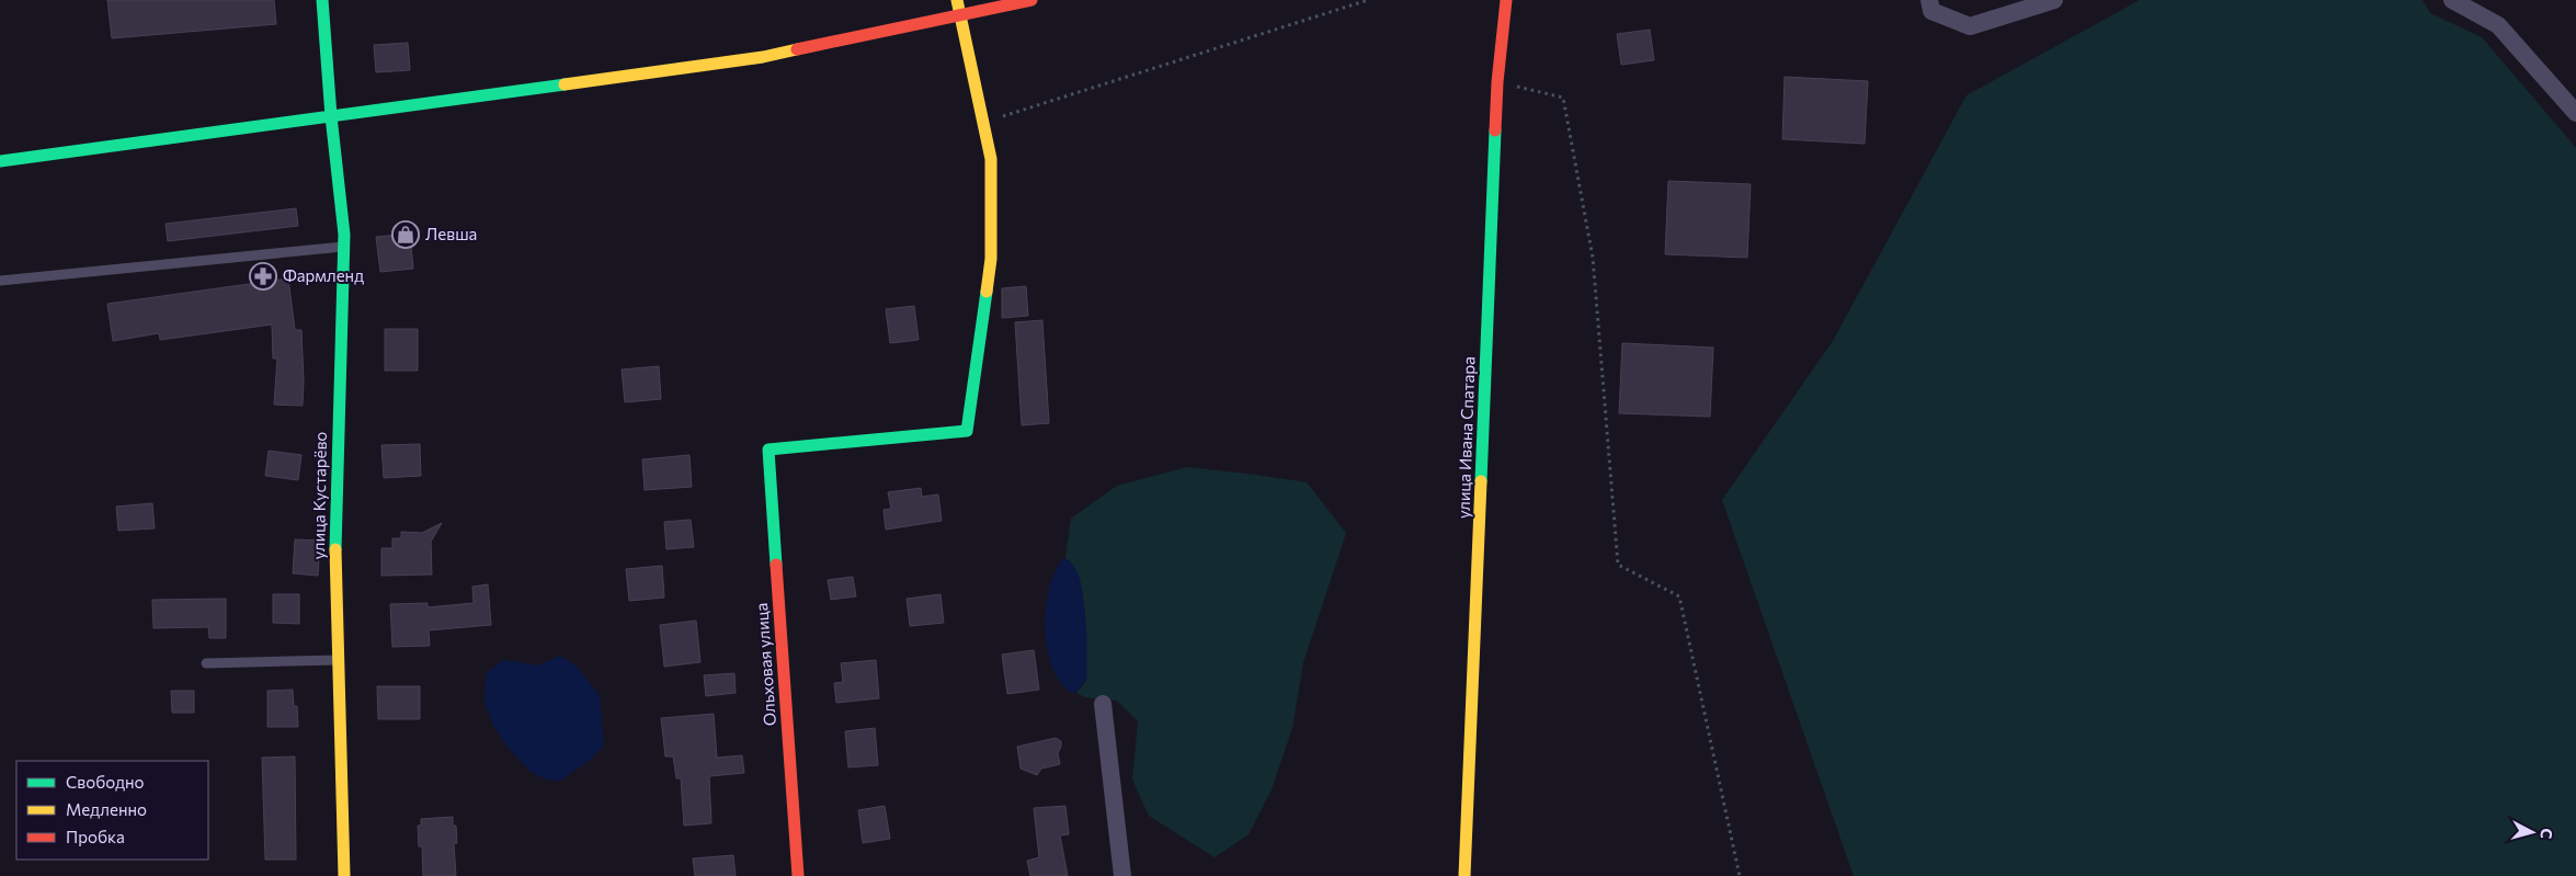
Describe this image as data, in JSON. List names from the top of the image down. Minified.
{"streets":{"street":["улица Ивана Спатара","улица Кустарёво","Ольховая улица"]},"places":{"shop":["Левша"],"pharmacy":["Фармленд"]},"legend":["Свободно","Медленно","Пробка"],"north":"right"}
